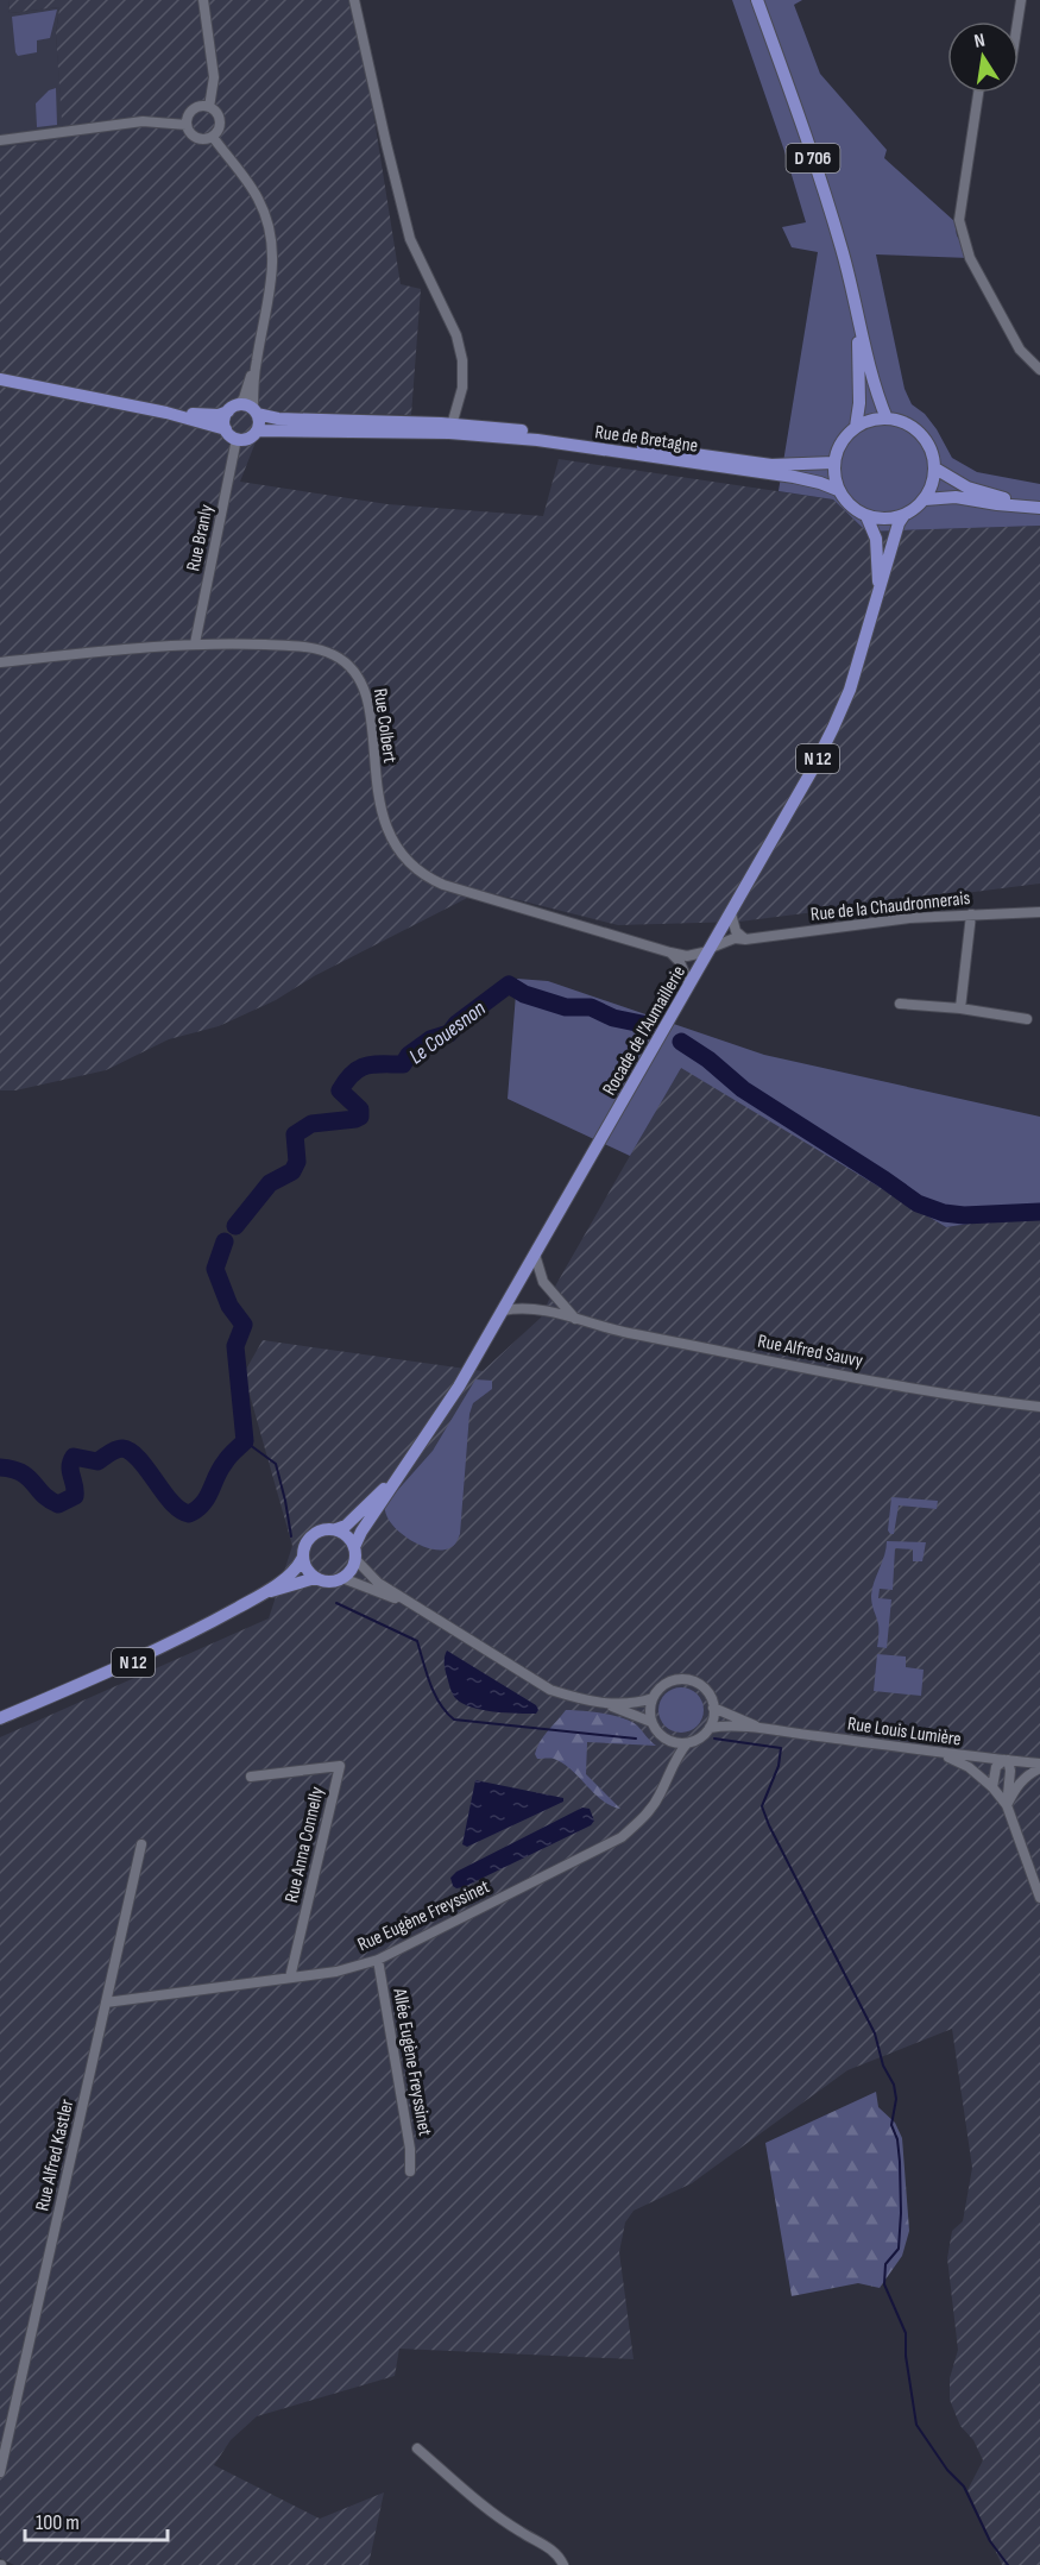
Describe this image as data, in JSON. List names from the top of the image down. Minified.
{"streets":{"main road":["D 706","Rue de Bretagne","N 12","Rocade de l'Aumaillerie"],"street":["Rue Branly","Rue Colbert","Rue de la Chaudronnerais","Rue Alfred Sauvy","Rue Louis Lumière","Rue Anna Connelly","Rue Eugène Freyssinet","Allée Eugène Freyssinet","Rue Alfred Kastler"]},"crossings":[["D 706","Rue de Bretagne"],["D 706","Rocade de l'Aumaillerie"],["Rue de Bretagne","Rocade de l'Aumaillerie"],["Rue Branly","Rue Colbert"],["Rue Colbert","Rue de la Chaudronnerais"],["Rue Colbert","Rocade de l'Aumaillerie"],["N 12","Rocade de l'Aumaillerie"],["Rue de la Chaudronnerais","Rocade de l'Aumaillerie"],["Rocade de l'Aumaillerie","Rue Alfred Sauvy"],["Rue Louis Lumière","Rue Eugène Freyssinet"],["Rue Anna Connelly","Rue Eugène Freyssinet"],["Rue Eugène Freyssinet","Allée Eugène Freyssinet"],["Rue Eugène Freyssinet","Rue Alfred Kastler"]],"water":["Le Couesnon"],"scale_bar":"100 m","north":"top"}
